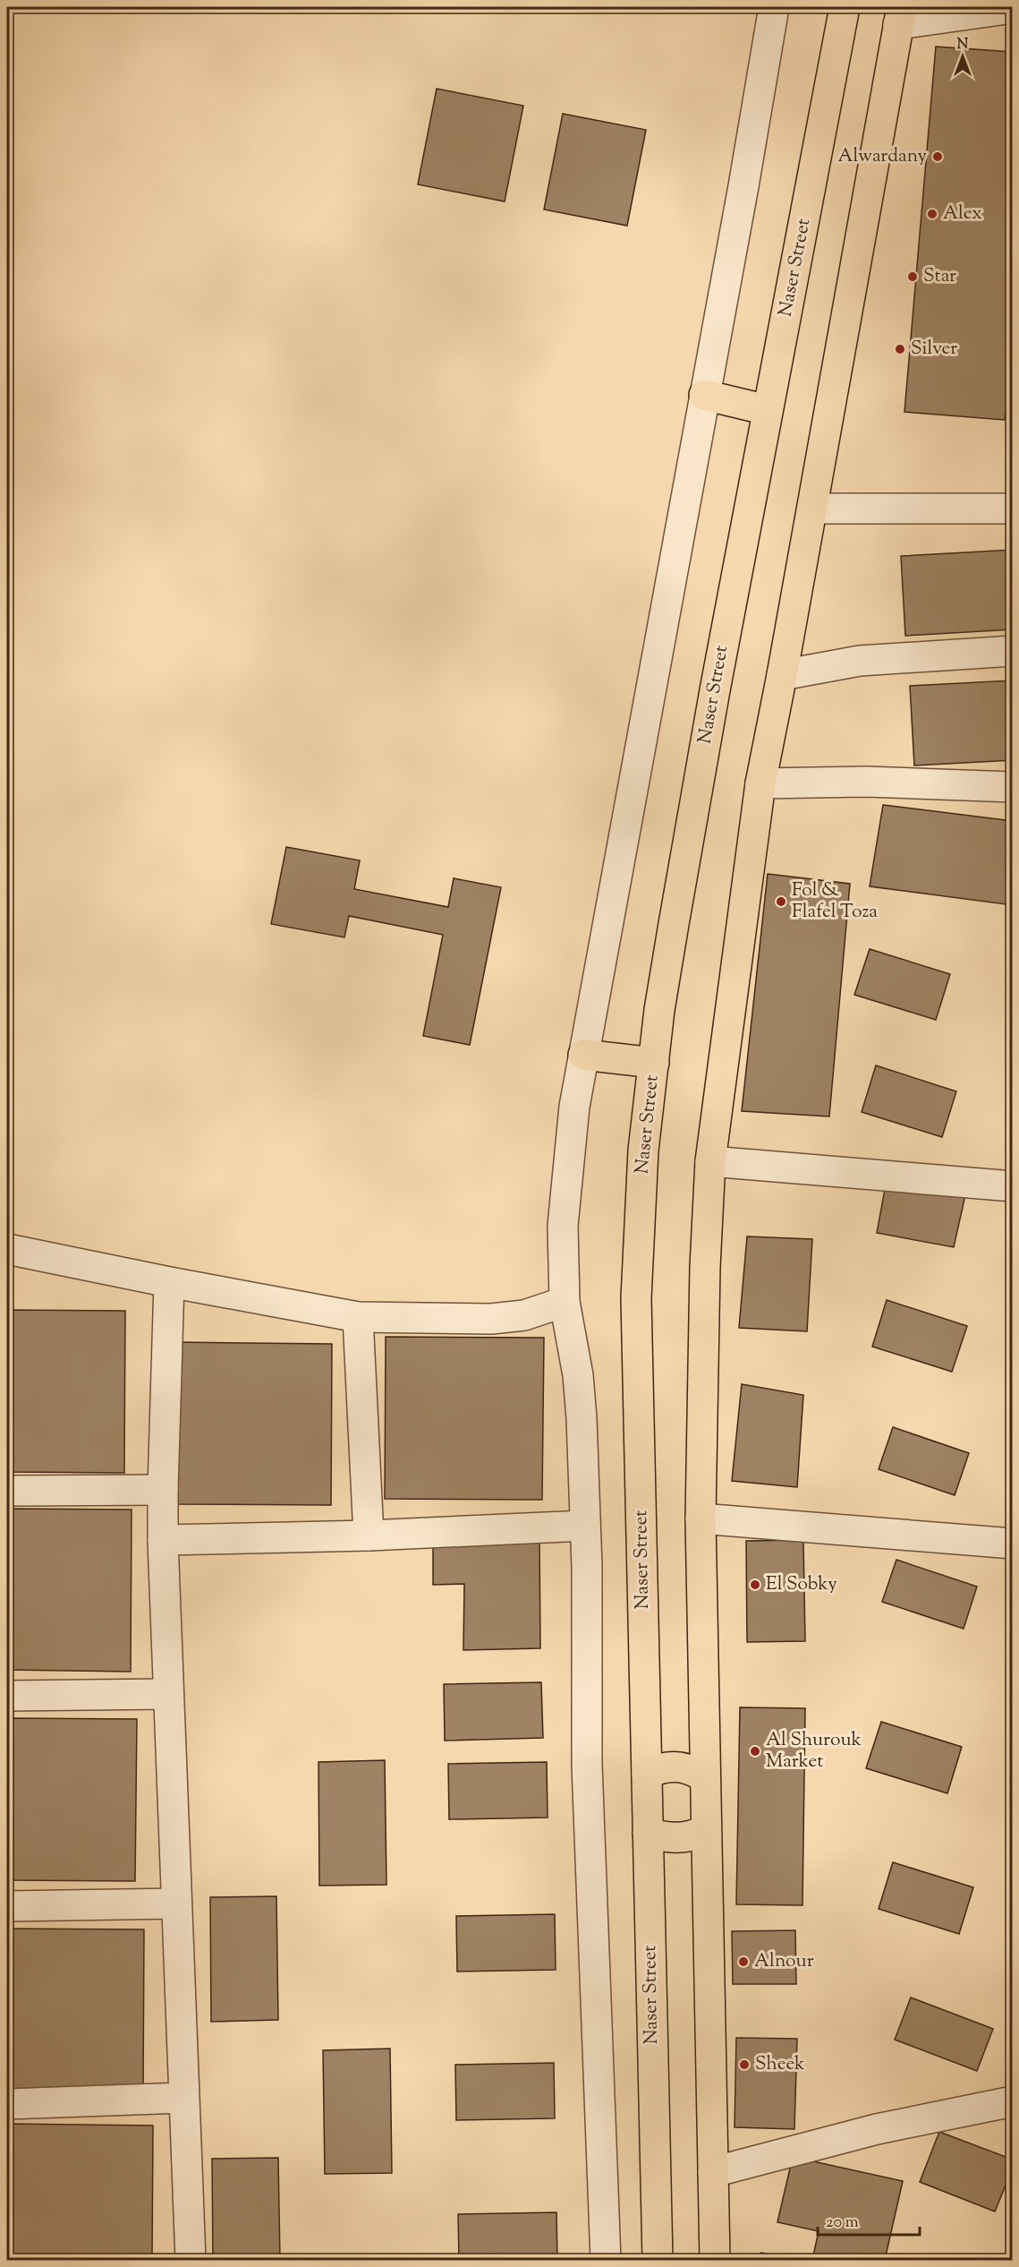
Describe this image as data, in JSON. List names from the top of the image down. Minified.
{"streets":{"main road":["Naser Street"]},"places":["Alwardany","Alex","Star","Silver","Fol & Flafel Toza","El Sobky","Al Shurouk Market","Alnour","Sheek"],"scale_bar":"20 m","north":"top"}
